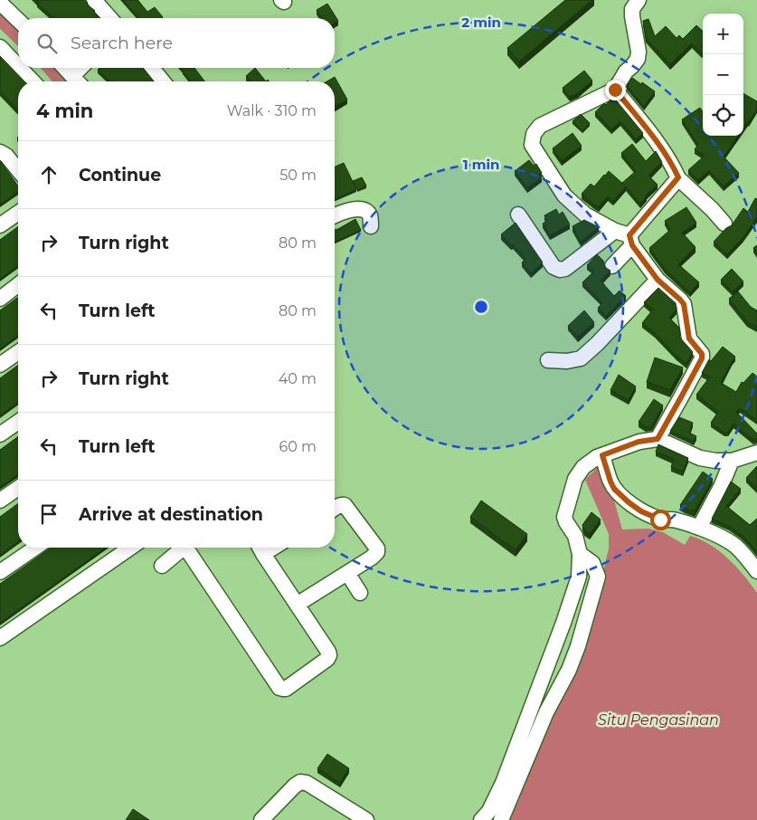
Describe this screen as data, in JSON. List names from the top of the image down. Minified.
{"water":["Situ Pengasinan"],"page":{"map_buttons":["+","−"],"search":"Search here","heading":["4 min","Walk · 310 m"],"list":[["Continue","50 m"],["Turn right","80 m"],["Turn left","80 m"],["Turn right","40 m"],["Turn left","60 m"],"Arrive at destination"]},"rings":["2 min","1 min"]}
